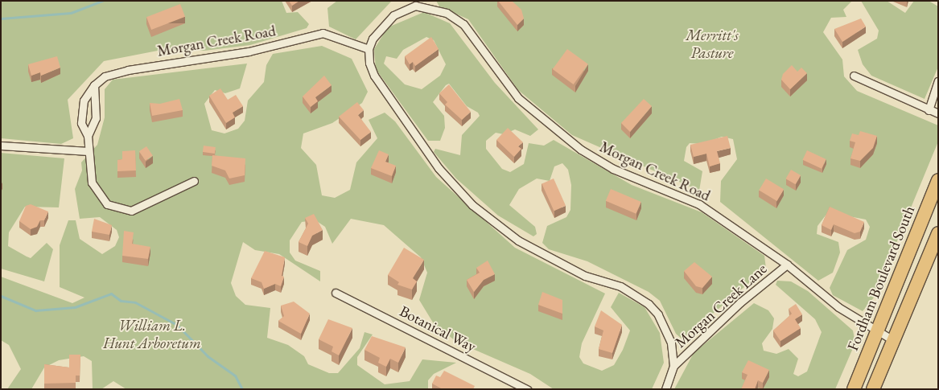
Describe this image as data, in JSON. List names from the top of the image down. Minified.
{"streets":{"highway":["Fordham Boulevard South"],"street":["Morgan Creek Road","Morgan Creek Lane","Botanical Way"]},"crossings":[["Morgan Creek Road","Fordham Boulevard South"],["Morgan Creek Road","Morgan Creek Lane"]],"parks":["Merritt's Pasture","William L. Hunt Arboretum"]}
